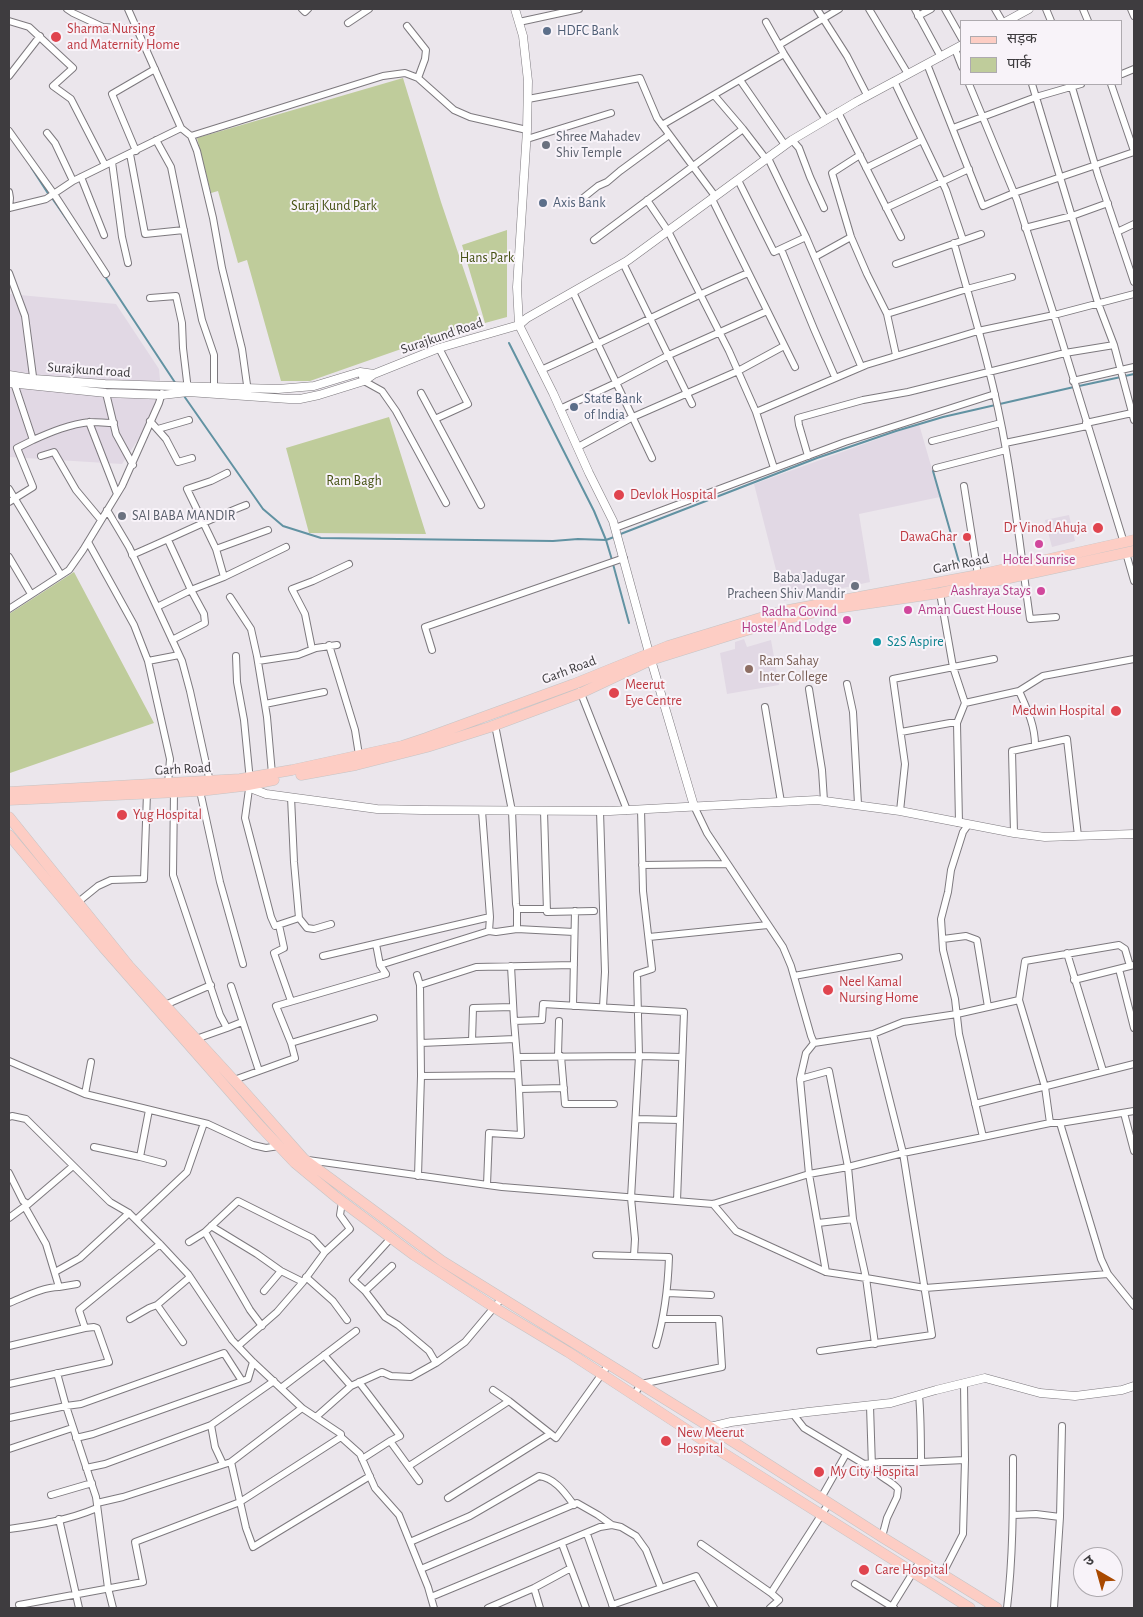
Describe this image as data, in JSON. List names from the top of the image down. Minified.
{"streets":{"main road":["Garh Road"],"street":["Surajkund Road","Surajkund road"]},"parks":["Suraj Kund Park","Hans Park","Ram Bagh"],"places":["HDFC Bank","Sharma Nursing and Maternity Home","Shree Mahadev Shiv Temple","Axis Bank","State Bank of India","Devlok Hospital","SAI BABA MANDIR","Dr Vinod Ahuja","DawaGhar","Hotel Sunrise","Baba Jadugar Pracheen Shiv Mandir","Aashraya Stays","Aman Guest House","Radha Govind Hostel And Lodge","S2S Aspire","Ram Sahay Inter College","Meerut Eye Centre","Medwin Hospital","Yug Hospital","Neel Kamal Nursing Home","New Meerut Hospital","My City Hospital","Care Hospital"],"legend":["सड़क","पार्क"],"north":"top left"}
